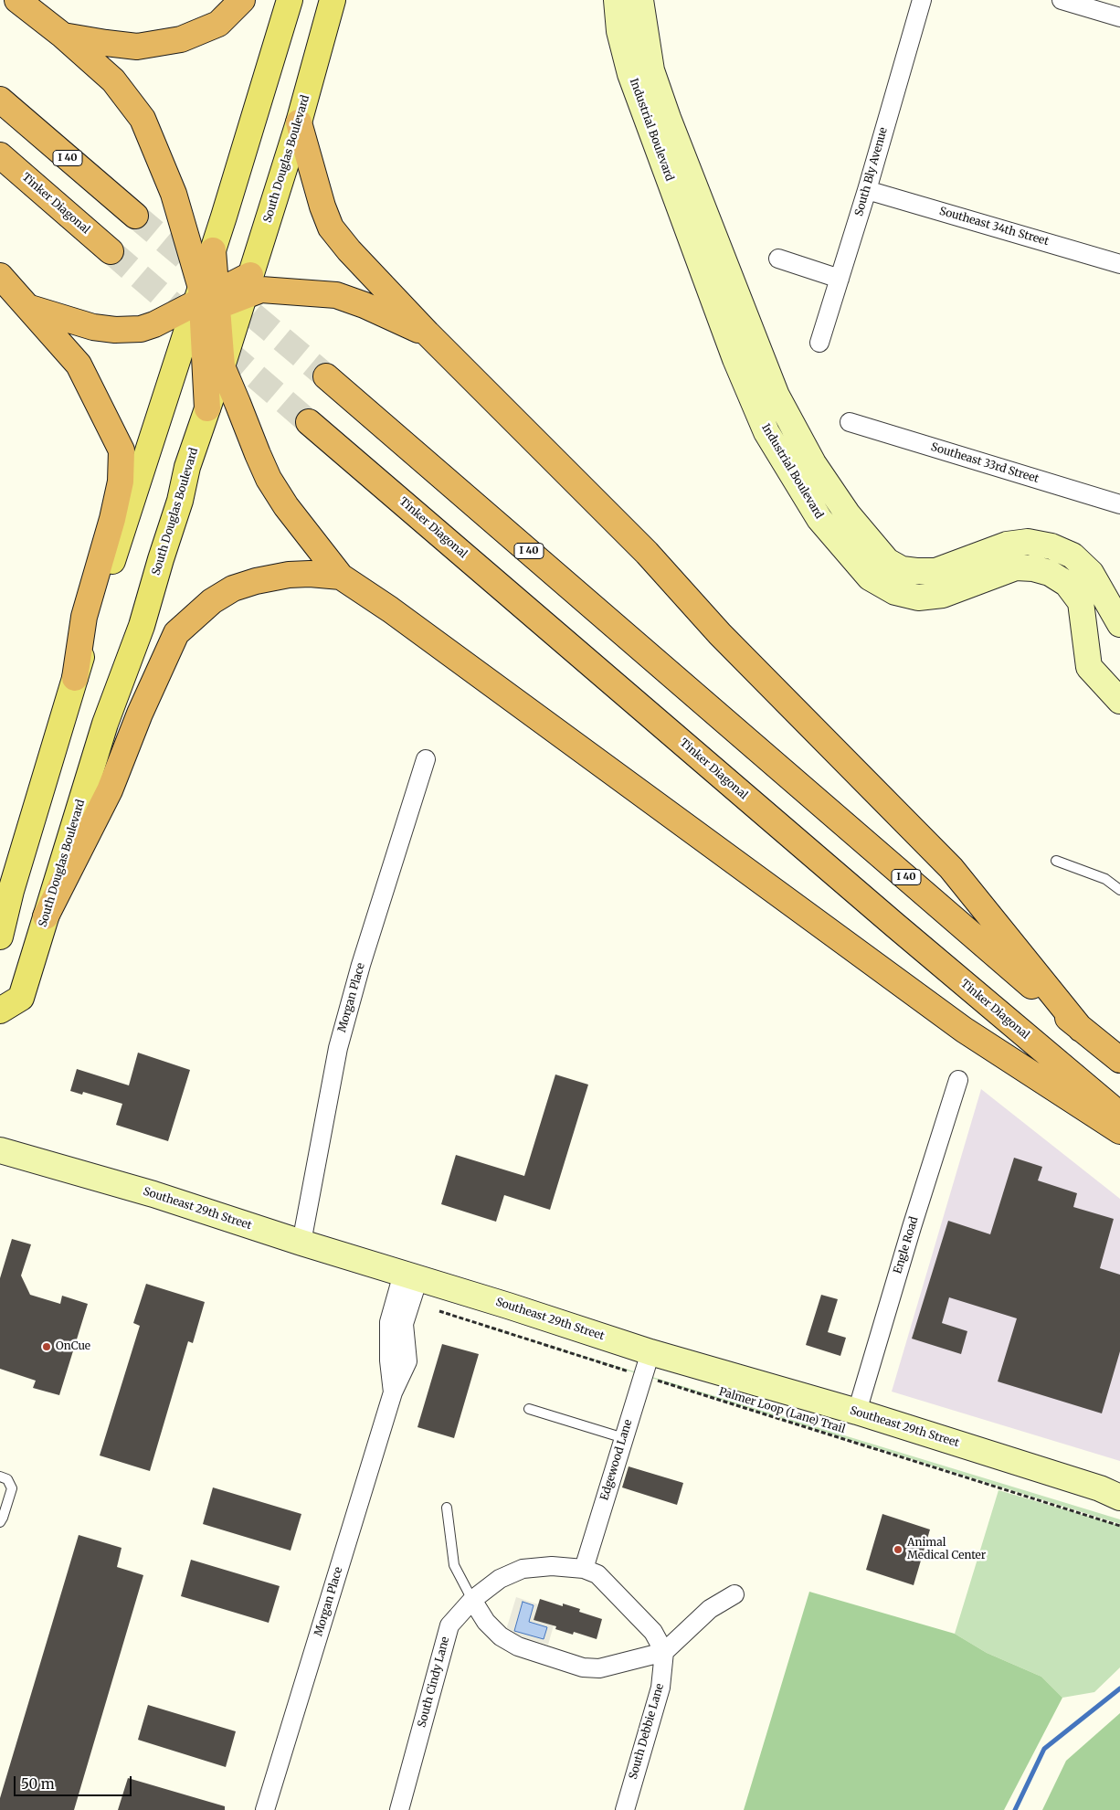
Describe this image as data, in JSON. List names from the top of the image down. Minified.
{"streets":{"highway":["I 40","Tinker Diagonal"],"main road":["Industrial Boulevard","South Douglas Boulevard","Southeast 29th Street"],"street":["South Bly Avenue","Southeast 34th Street","Southeast 33rd Street","Morgan Place","Engle Road","Edgewood Lane","South Cindy Lane","South Debbie Lane"],"path":["Palmer Loop (Lane) Trail"]},"crossings":[["South Bly Avenue","Southeast 34th Street"],["Morgan Place","Southeast 29th Street"],["Southeast 29th Street","Engle Road"],["Southeast 29th Street","Edgewood Lane"],["Edgewood Lane","South Cindy Lane"]],"places":["OnCue","Animal Medical Center"],"scale_bar":"50 m"}
